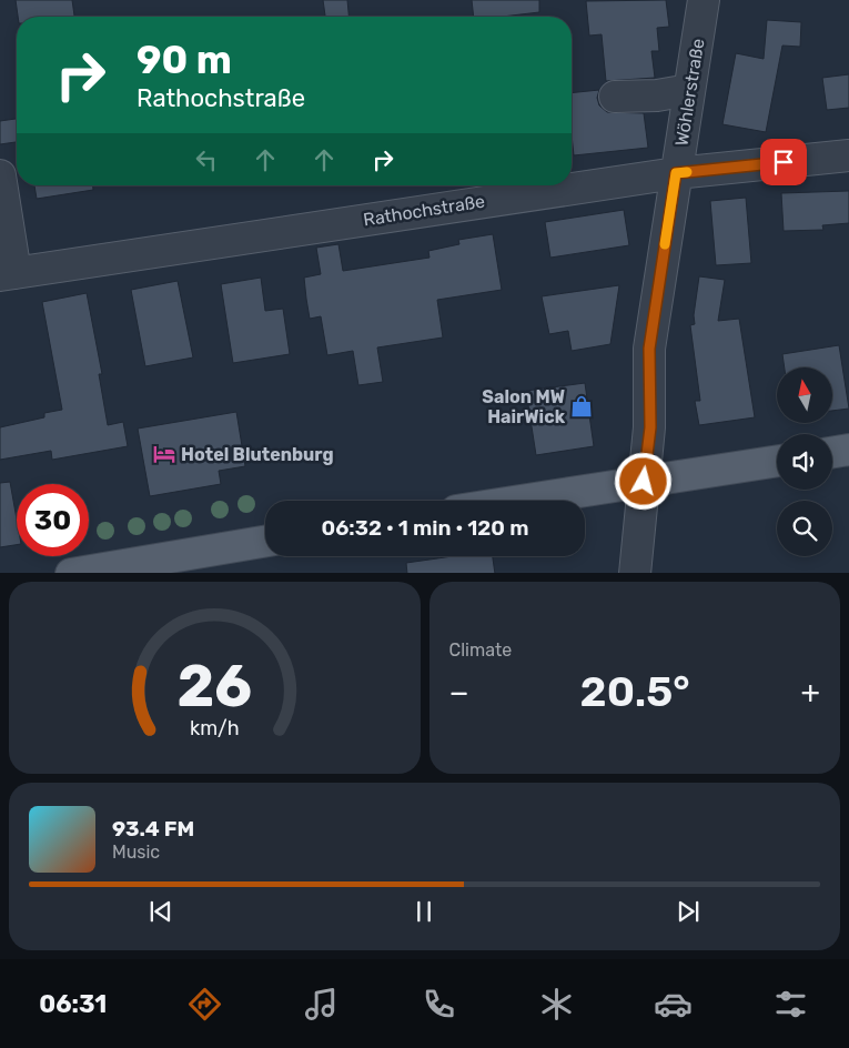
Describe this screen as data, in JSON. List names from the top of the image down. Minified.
{"streets":{"street":["Wöhlerstraße","Rathochstraße"]},"crossings":[["Wöhlerstraße","Rathochstraße"]],"places":{"shop":["Salon MW HairWick"],"hotel":["Hotel Blutenburg"]},"north":"top","page":{"turn":["90 m","Rathochstraße"],"limit":"30","trip":"06:32 · 1 min · 120 m","tile":"Climate","heat":["−","20.5°","+"],"song":["93.4 FM","Music"],"tabs":"06:31","gauge":["26","km/h"]}}
